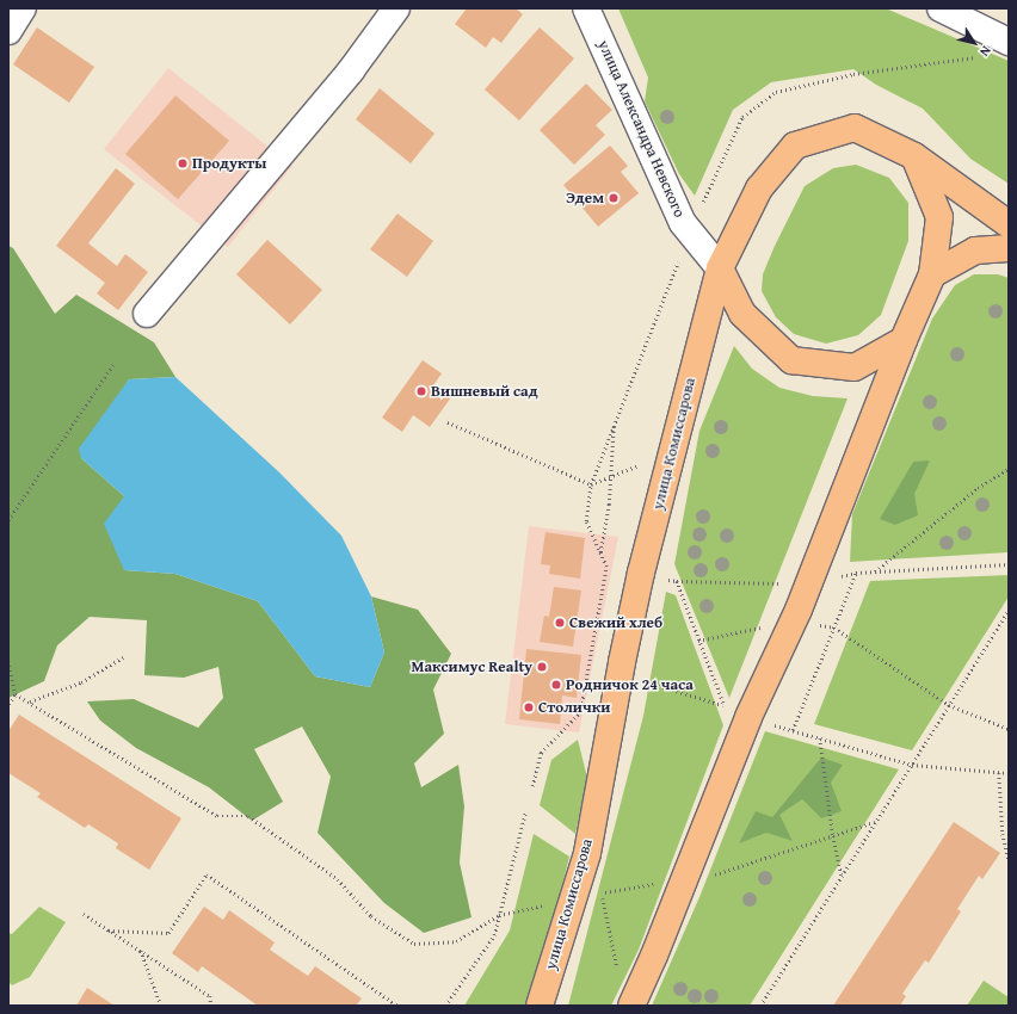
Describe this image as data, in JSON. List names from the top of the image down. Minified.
{"streets":{"main road":["улица Комиссарова"],"street":["улица Александра Невского"]},"crossings":[["улица Александра Невского","улица Комиссарова"]],"places":["Продукты","Эдем","Вишневый сад","Свежий хлеб","Максимус Realty","Родничок 24 часа","Столички"],"north":"bottom right"}
